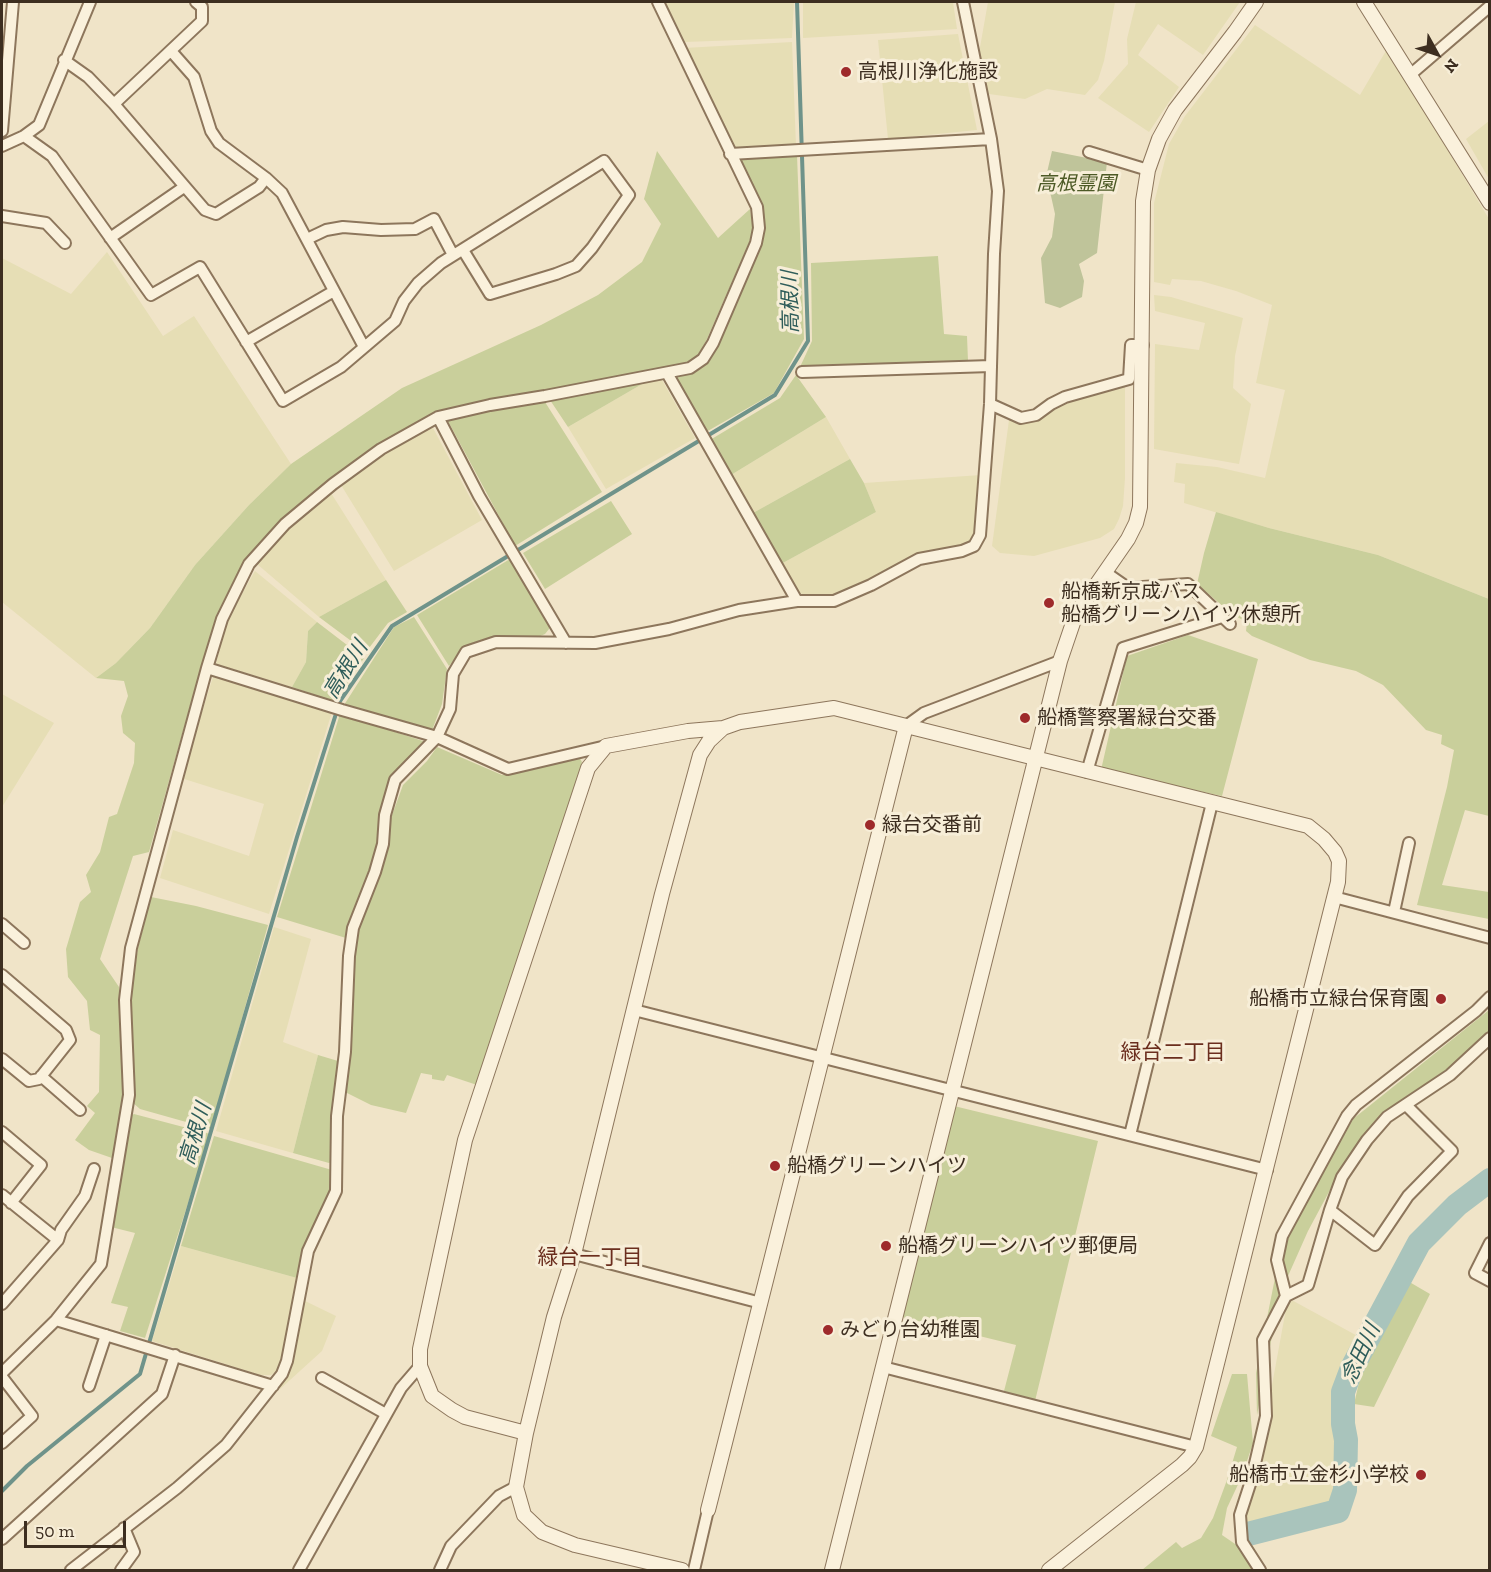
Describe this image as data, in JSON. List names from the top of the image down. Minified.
{"districts":["緑台二丁目","緑台一丁目"],"water":["高根川","念田川"],"parks":["高根霊園"],"places":["高根川浄化施設","船橋新京成バス 船橋グリーンハイツ休憩所","船橋警察署緑台交番","緑台交番前","船橋市立緑台保育園","船橋グリーンハイツ","船橋グリーンハイツ郵便局","みどり台幼稚園","船橋市立金杉小学校"],"scale_bar":"50 m","north":"bottom right"}
